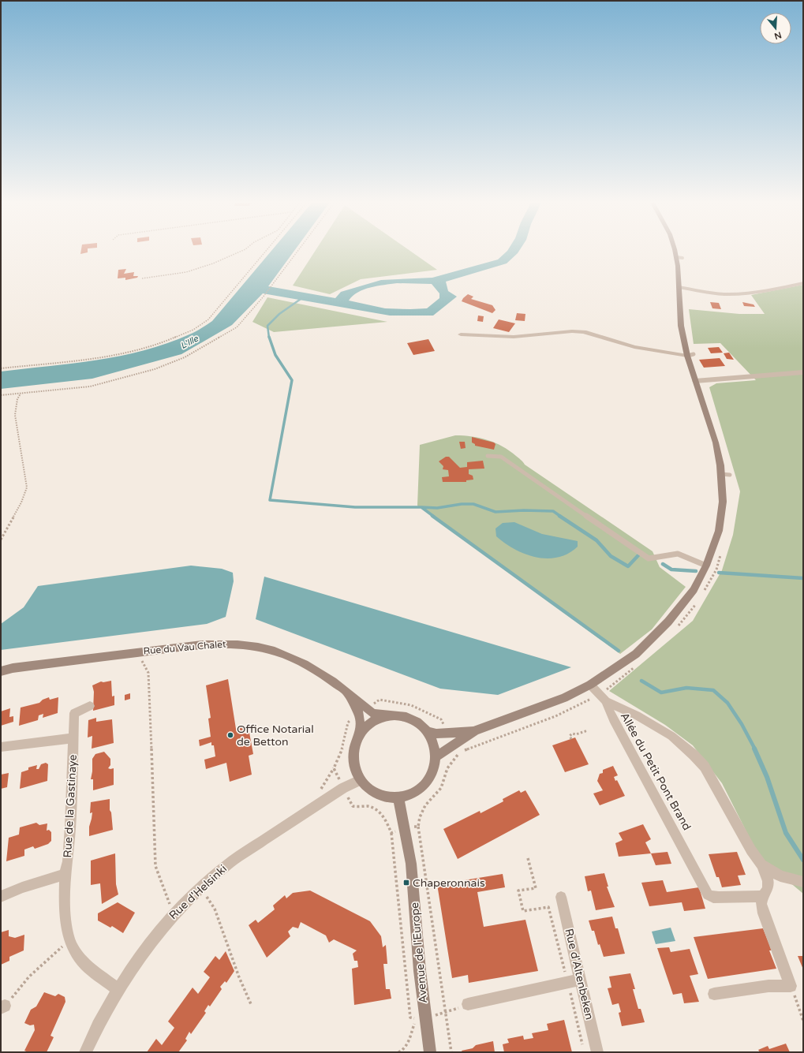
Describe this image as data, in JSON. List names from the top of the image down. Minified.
{"streets":{"main road":["Rue du Vau Chalet","Avenue de l'Europe"],"street":["Allée du Petit Pont Brand","Rue de la Gastinaye","Rue d'Helsinki","Rue d'Altenbeken"]},"crossings":[["Rue du Vau Chalet","Rue d'Helsinki"],["Rue du Vau Chalet","Avenue de l'Europe"],["Rue de la Gastinaye","Rue d'Helsinki"],["Rue d'Helsinki","Avenue de l'Europe"]],"water":["L'Ille"],"places":{"other":["Office Notarial de Betton"],"transit":["Chaperonnais"]},"north":"bottom"}
